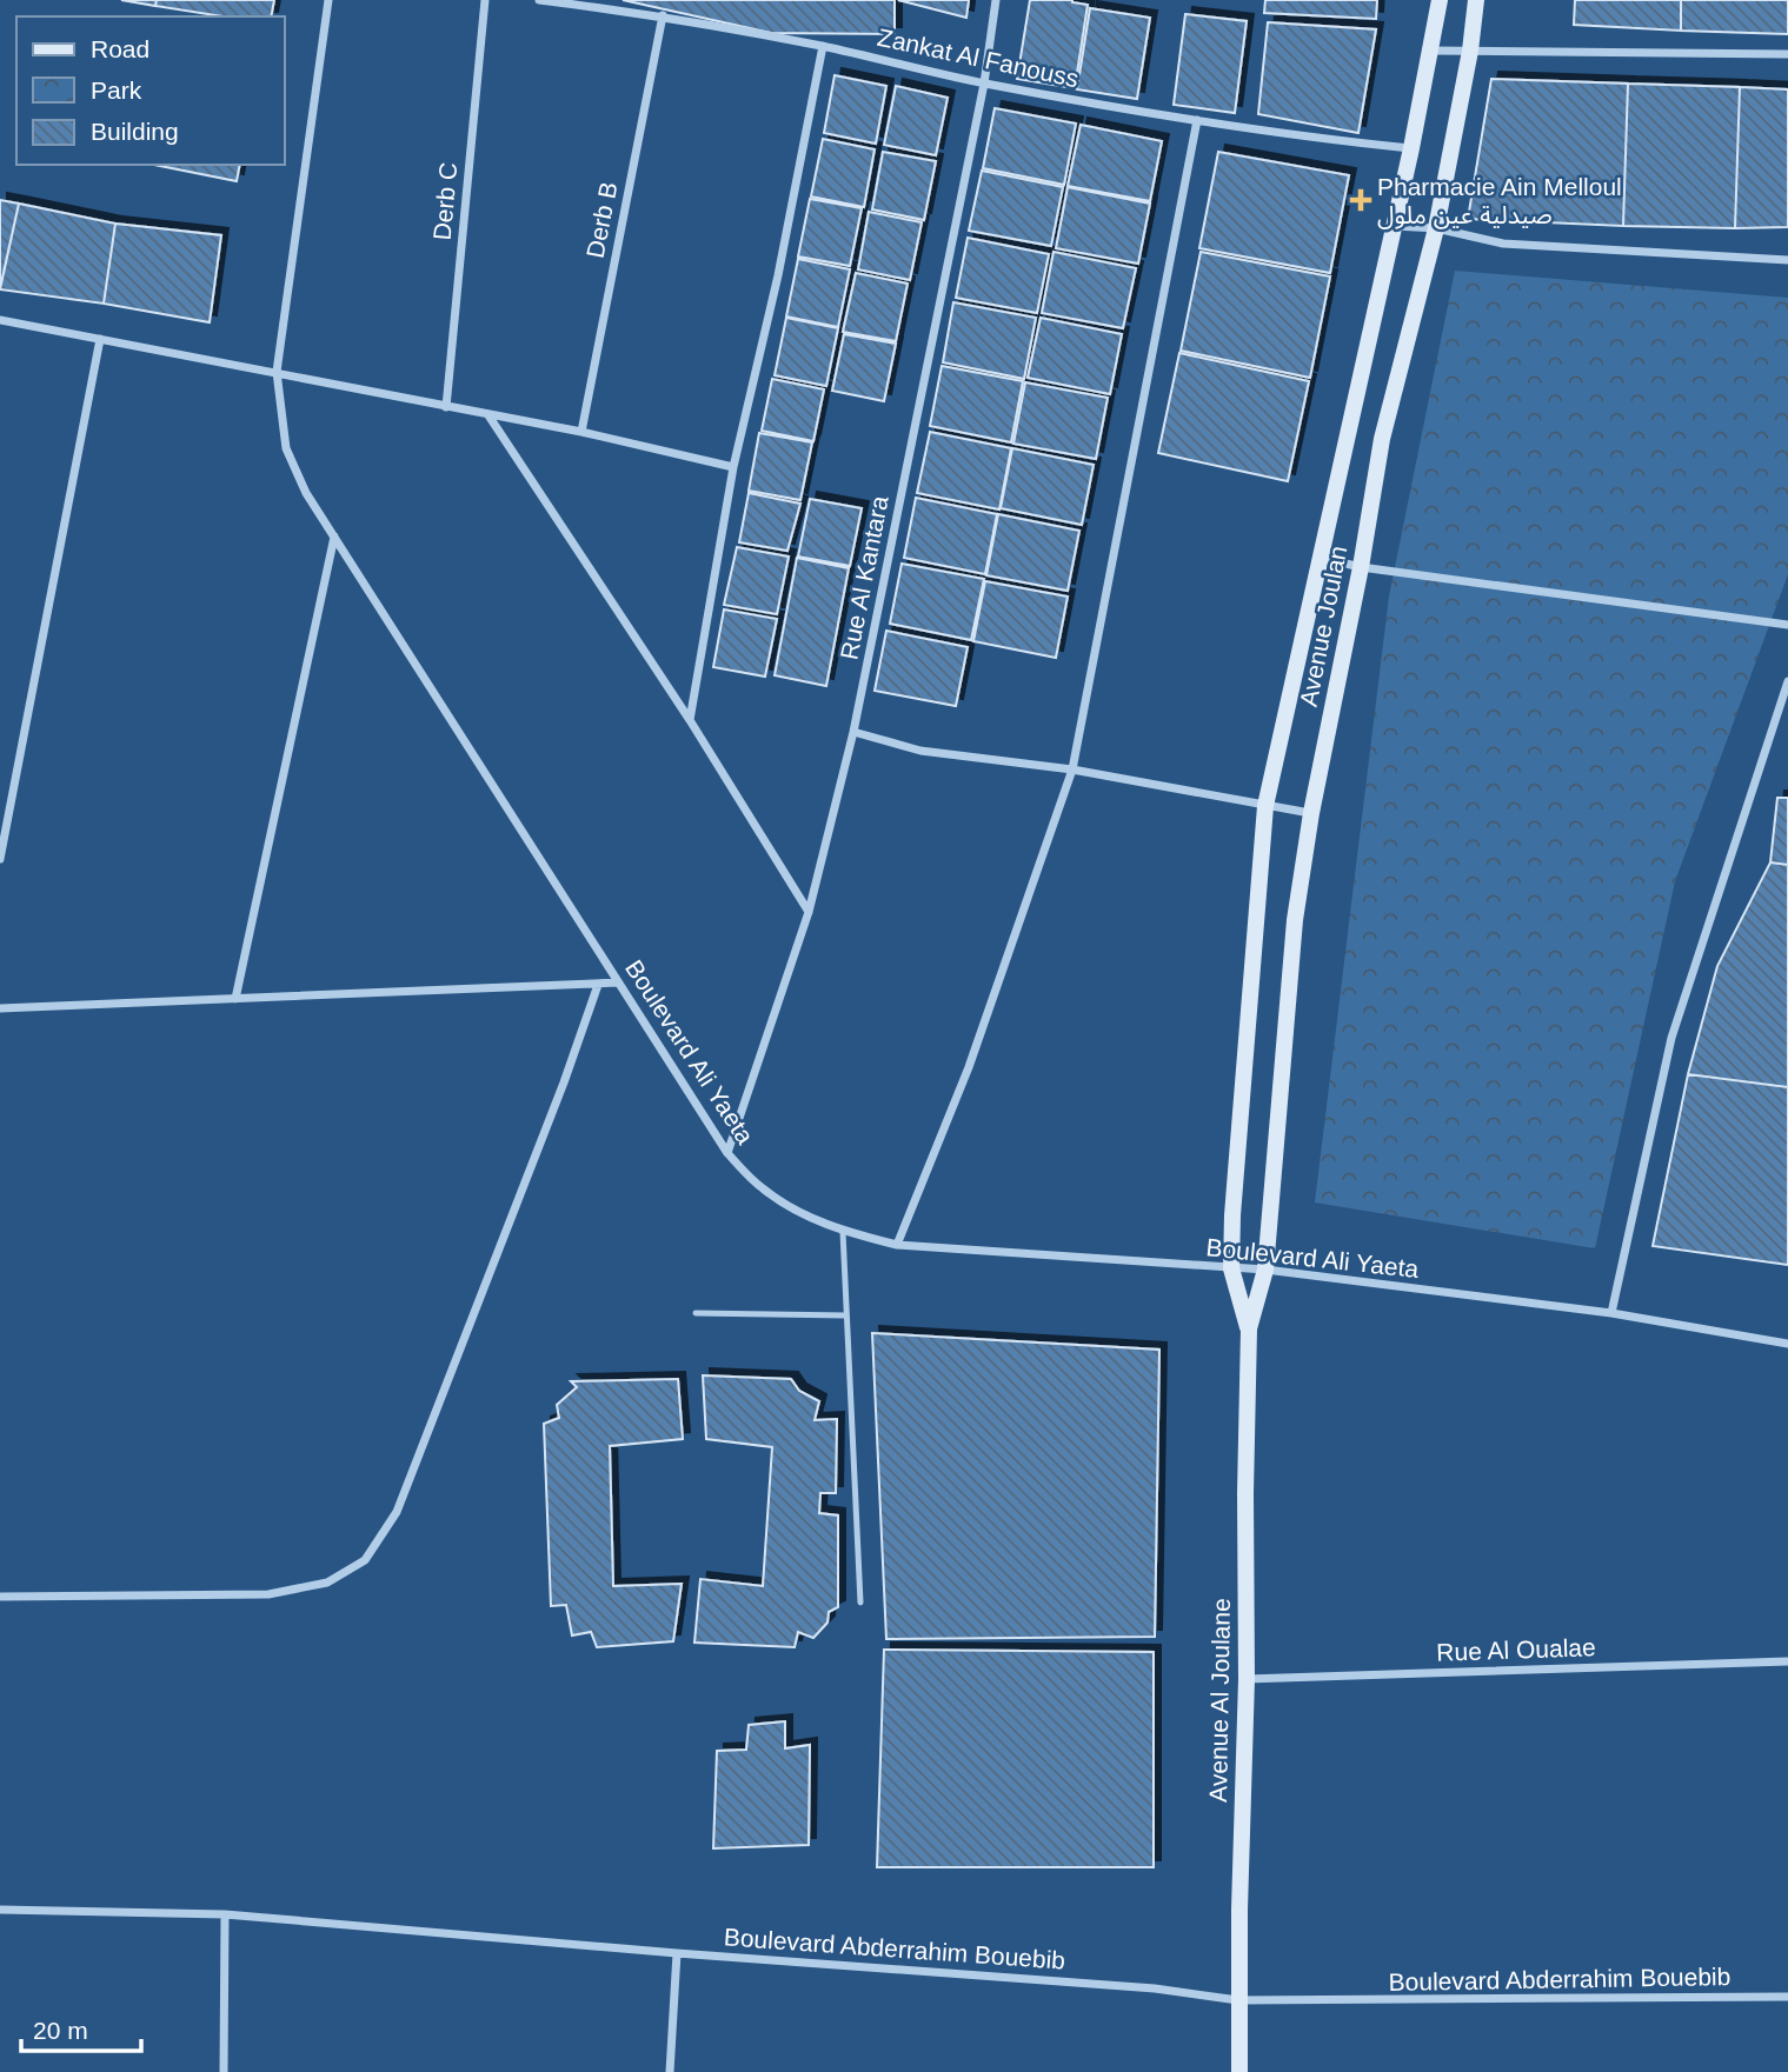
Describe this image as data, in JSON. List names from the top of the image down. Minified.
{"streets":{"street":["Zankat Al Fanouss","Derb C","Derb B","Rue Al Kantara","Avenue Joulan","Boulevard Ali Yaeta","Rue Al Oualae","Avenue Al Joulane","Boulevard Abderrahim Bouebib"]},"crossings":[["Zankat Al Fanouss","Derb B"],["Zankat Al Fanouss","Rue Al Kantara"],["Zankat Al Fanouss","Avenue Joulan"],["Rue Al Kantara","Boulevard Ali Yaeta"],["Avenue Joulan","Boulevard Ali Yaeta"],["Avenue Joulan","Avenue Al Joulane"],["Boulevard Ali Yaeta","Avenue Al Joulane"],["Rue Al Oualae","Avenue Al Joulane"],["Avenue Al Joulane","Boulevard Abderrahim Bouebib"]],"places":{"health":["Pharmacie Ain Melloul صيدلية عين ملول"]},"legend":["Road","Park","Building"],"scale_bar":"20 m"}
